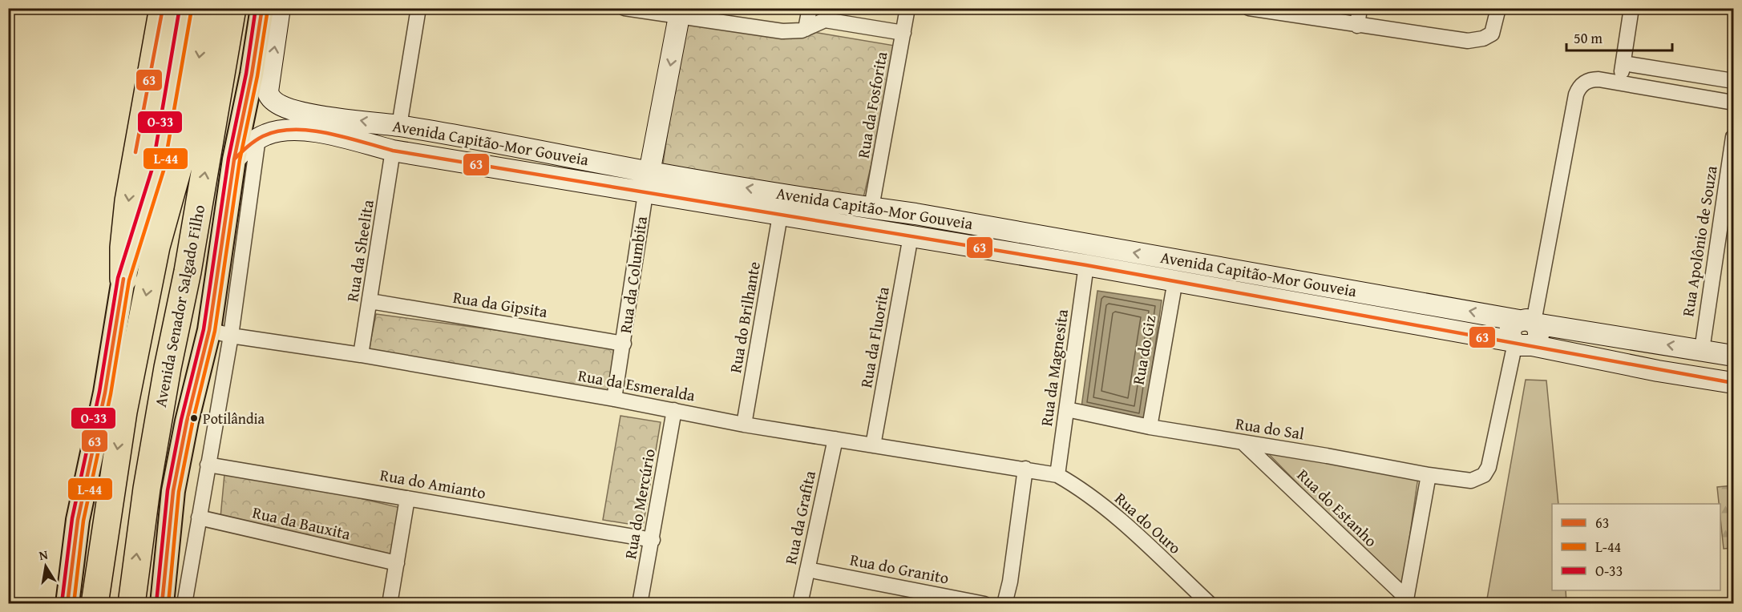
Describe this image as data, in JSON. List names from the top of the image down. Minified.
{"streets":{"highway":["Avenida Senador Salgado Filho"],"main road":["Avenida Capitão-Mor Gouveia","Rua da Columbita"],"street":["Rua da Fosforita","Rua Apolônio de Souza","Rua da Sheelita","Rua da Gipsita","Rua do Brilhante","Rua da Fluorita","Rua do Giz","Rua da Magnesita","Rua da Esmeralda","Rua do Sal","Rua do Amianto","Rua do Mercúrio","Rua do Estanho","Rua da Grafita","Rua da Bauxita","Rua do Ouro","Rua do Granito"]},"crossings":[["Rua da Fosforita","Avenida Capitão-Mor Gouveia"],["Avenida Capitão-Mor Gouveia","Rua Apolônio de Souza"],["Avenida Capitão-Mor Gouveia","Rua da Columbita"],["Rua da Sheelita","Rua da Gipsita"],["Rua da Sheelita","Rua da Esmeralda"],["Rua da Columbita","Rua da Gipsita"],["Rua da Columbita","Rua da Esmeralda"],["Avenida Senador Salgado Filho","Rua da Esmeralda"],["Rua do Brilhante","Rua da Esmeralda"],["Rua da Fluorita","Rua da Esmeralda"],["Rua do Giz","Rua do Sal"],["Rua da Magnesita","Rua da Esmeralda"],["Rua da Magnesita","Rua do Sal"],["Rua da Magnesita","Rua do Ouro"],["Rua da Esmeralda","Rua do Mercúrio"],["Rua da Esmeralda","Rua da Grafita"],["Rua da Esmeralda","Rua do Ouro"],["Rua do Sal","Rua do Estanho"],["Rua do Amianto","Rua do Mercúrio"],["Rua da Grafita","Rua do Granito"]],"one_way":["Rua da Columbita"],"places":["Potilândia"],"lines":["transit line 63","transit line O-33","transit line L-44"],"legend":["63","L-44","O-33"],"scale_bar":"50 m","north":"top"}
